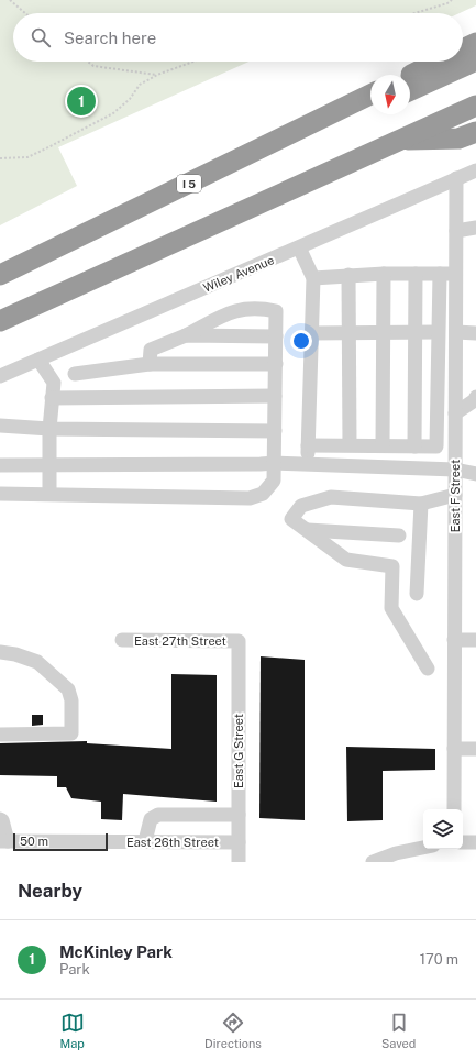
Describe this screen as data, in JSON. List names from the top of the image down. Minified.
{"streets":{"highway":["I 5"],"street":["Wiley Avenue","East F Street","East 27th Street","East G Street","East 26th Street"]},"crossings":[["Wiley Avenue","East F Street"],["East 27th Street","East G Street"],["East G Street","East 26th Street"]],"scale_bar":"50 m","north":"bottom","page":{"search":"Search here","pins":"1","scale":"50 m","heading":"Nearby","list":[{"mark":"1","name":"McKinley Park","note":"Park","value":"170 m"}],"nav":["Map","Directions","Saved"]}}
